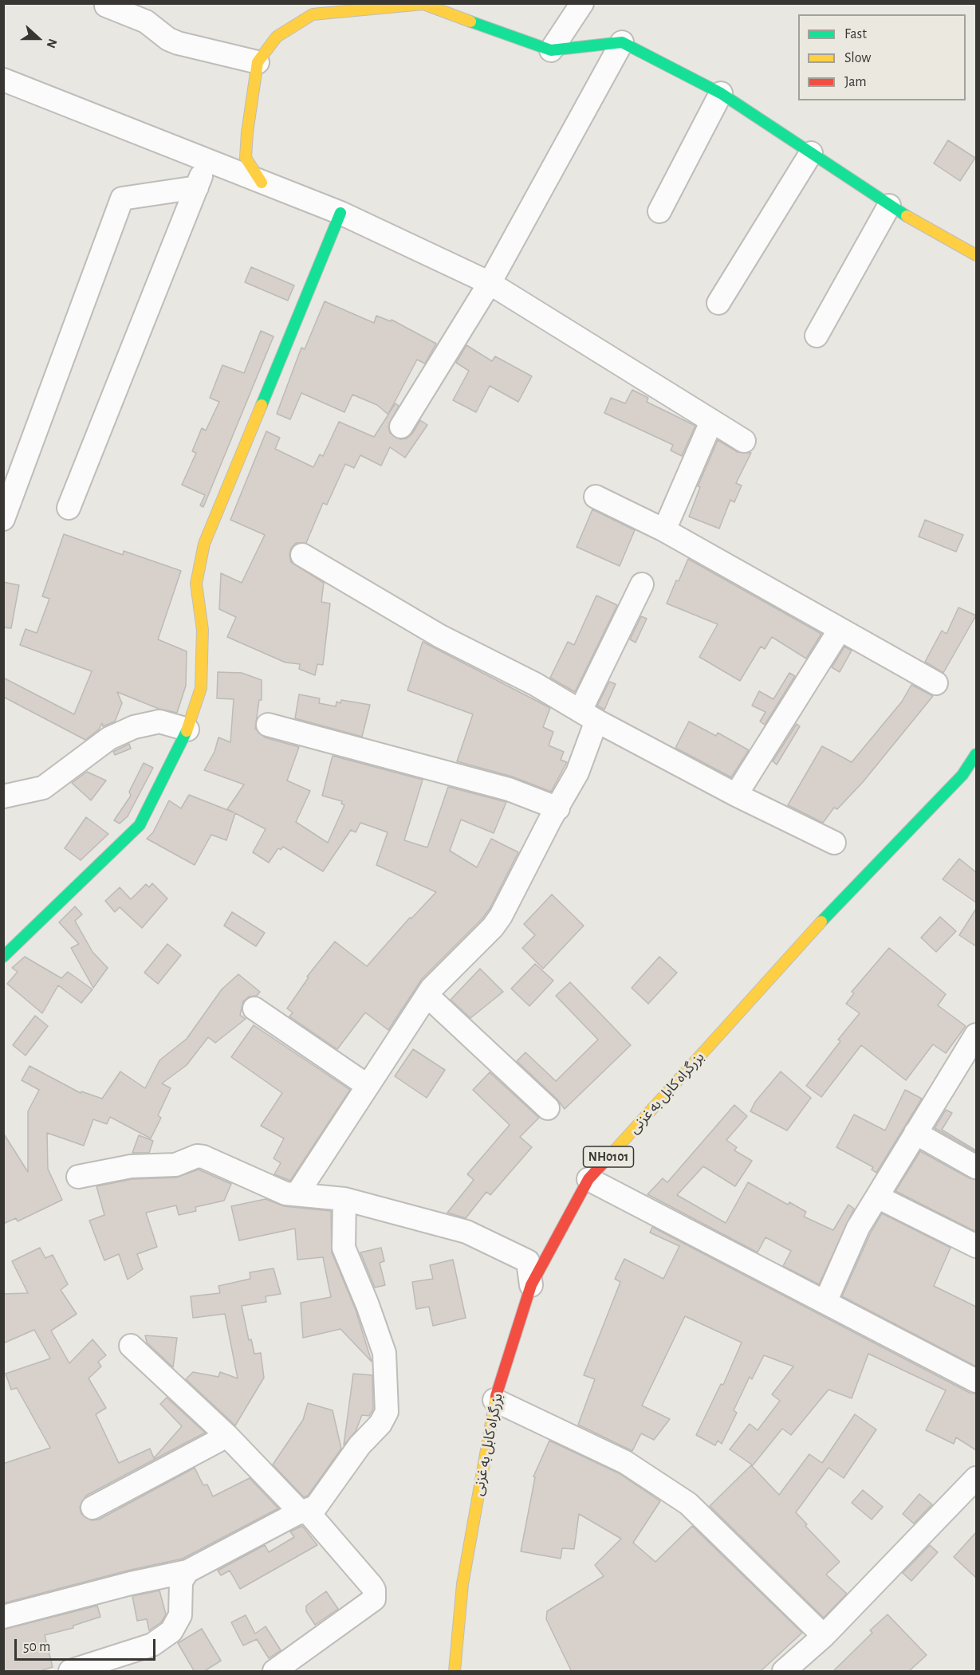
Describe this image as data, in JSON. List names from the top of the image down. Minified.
{"streets":{"main road":["بزرگراه کابل به غزنی","NH0101"]},"legend":["Fast","Slow","Jam"],"scale_bar":"50 m","north":"right"}
